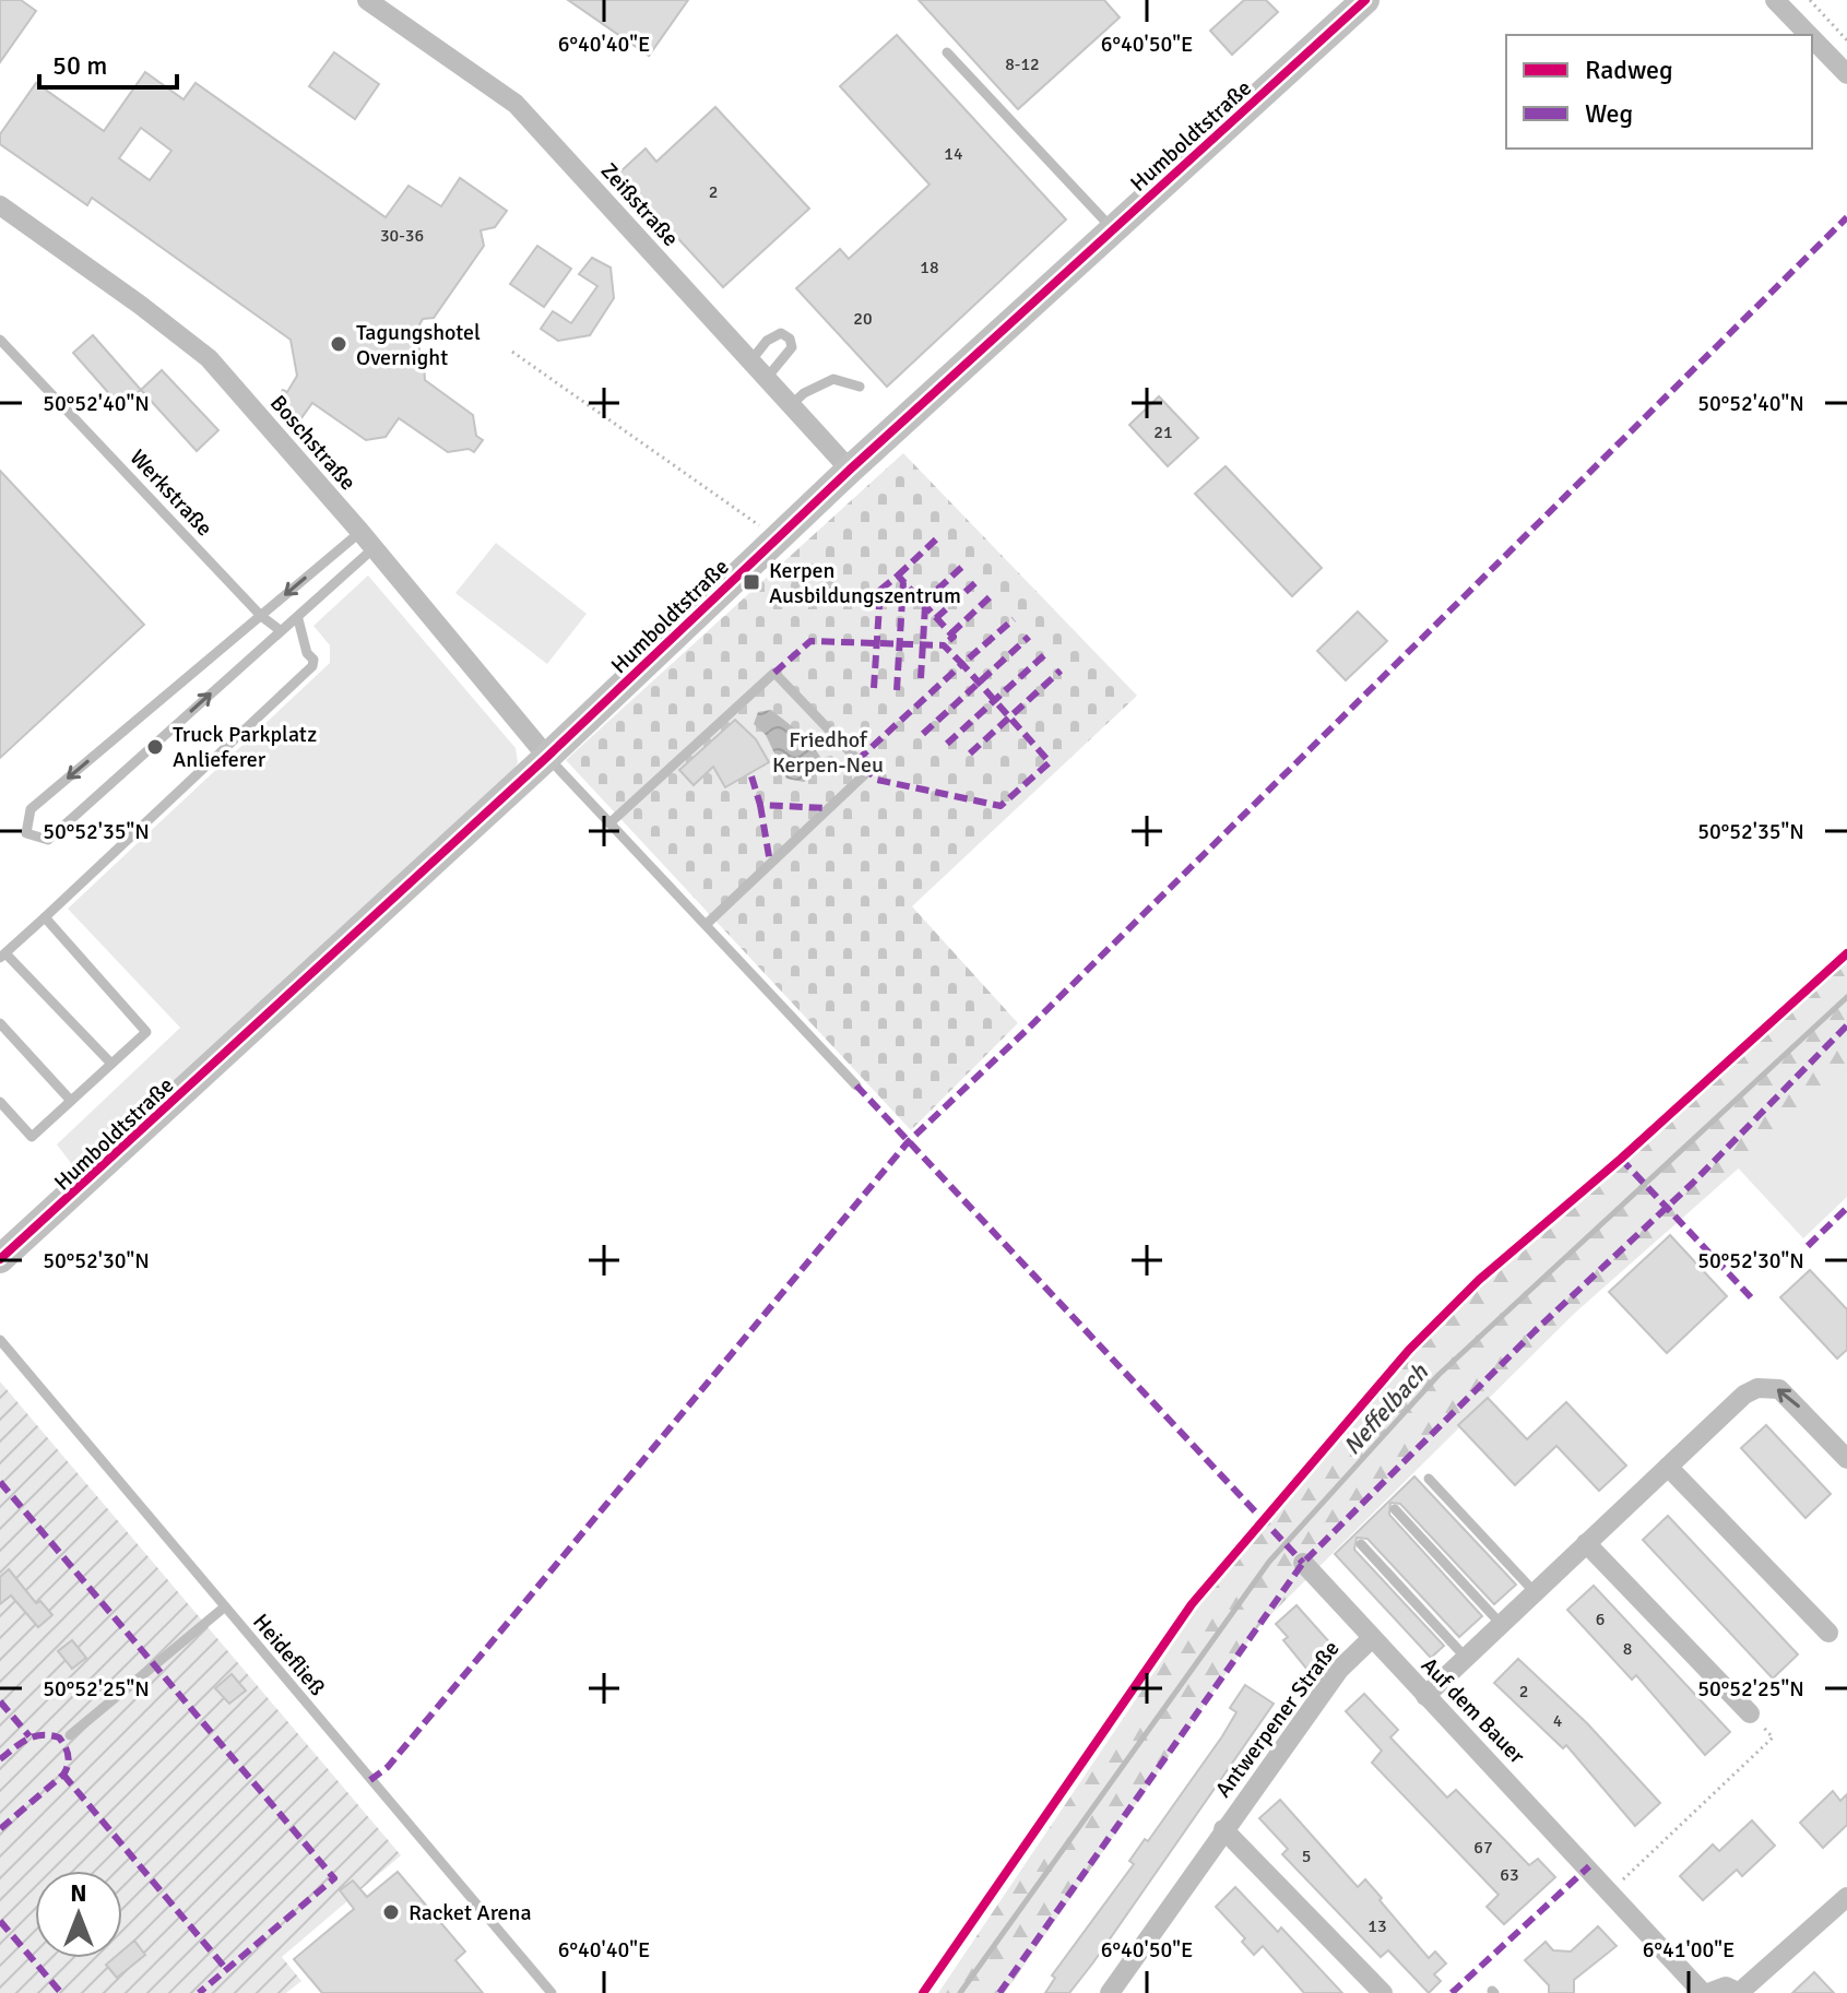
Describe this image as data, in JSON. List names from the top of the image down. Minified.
{"streets":{"street":["Humboldtstraße","Zeißstraße","Boschstraße","Auf dem Bauer","Antwerpener Straße"],"lane":["Werkstraße","Heidefließ"]},"crossings":[["Humboldtstraße","Zeißstraße"],["Humboldtstraße","Boschstraße"],["Auf dem Bauer","Antwerpener Straße"]],"water":["Neffelbach"],"parks":["Friedhof Kerpen-Neu"],"places":{"other":["Tagungshotel Overnight","Truck Parkplatz Anlieferer","Racket Arena"],"transit":["Kerpen Ausbildungszentrum"]},"house_numbers":["8-12","14","2","30-36","18","20","21","6","8","2","4","67","5","63","13"],"legend":["Radweg","Weg"],"scale_bar":"50 m","north":"top","coordinates":["6°40'40\"E","6°40'50\"E","50°52'40\"N","50°52'35\"N","50°52'30\"N","50°52'25\"N","6°41'00\"E"]}
